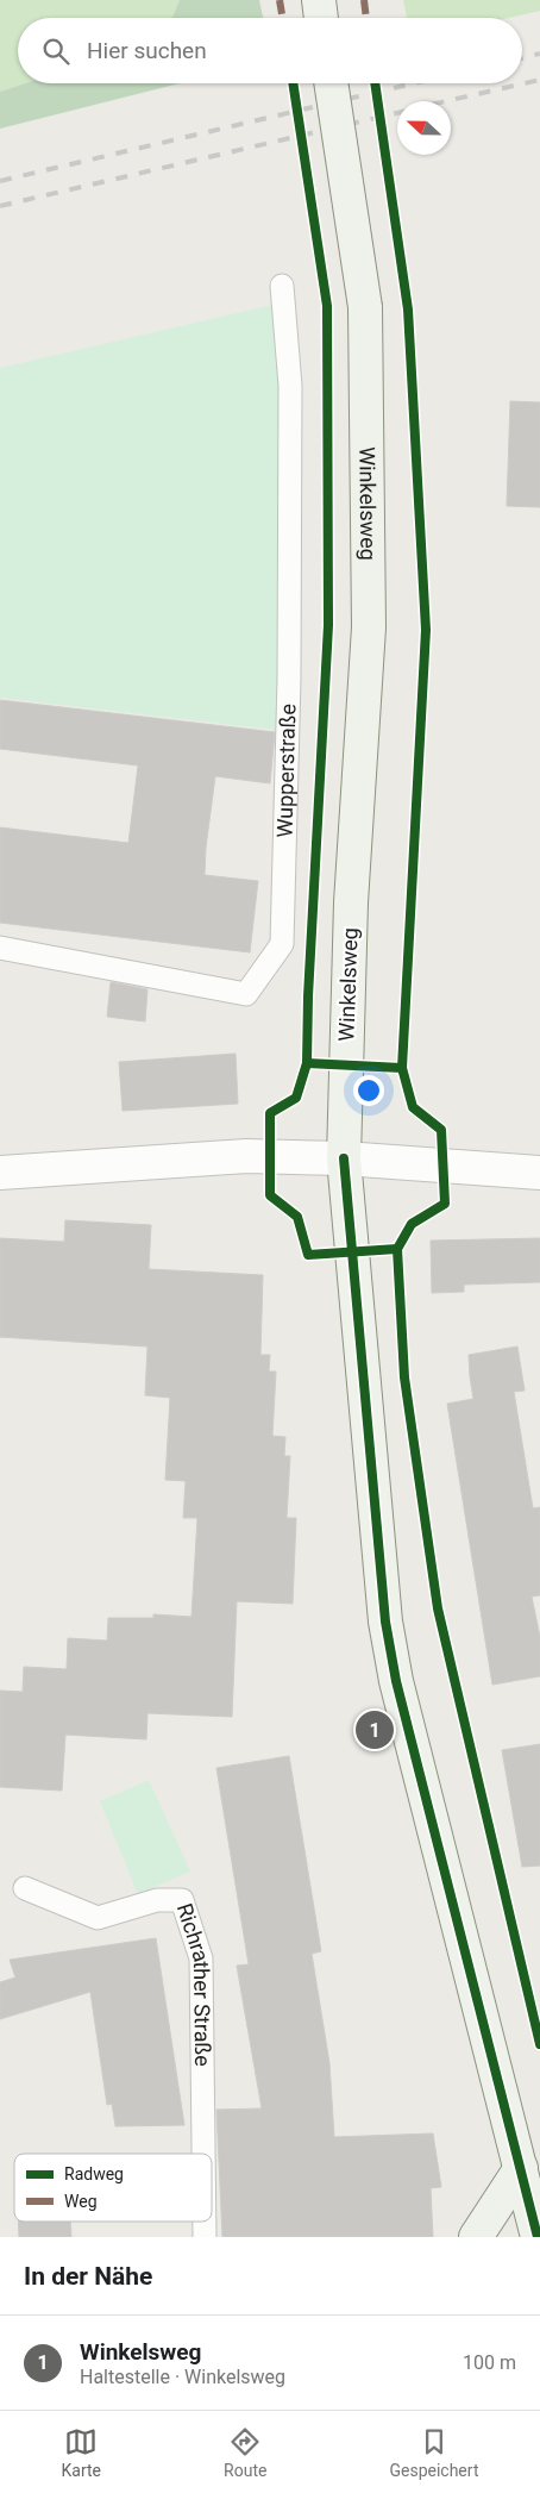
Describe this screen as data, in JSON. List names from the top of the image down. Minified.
{"streets":{"main road":["Winkelsweg"],"lane":["Wupperstraße","Richrather Straße"]},"legend":["Radweg","Weg"],"north":"left","page":{"search":"Hier suchen","pins":"1","heading":"In der Nähe","list":[{"mark":"1","name":"Winkelsweg","note":"Haltestelle · Winkelsweg","value":"100 m"}],"nav":["Karte","Route","Gespeichert"]}}
